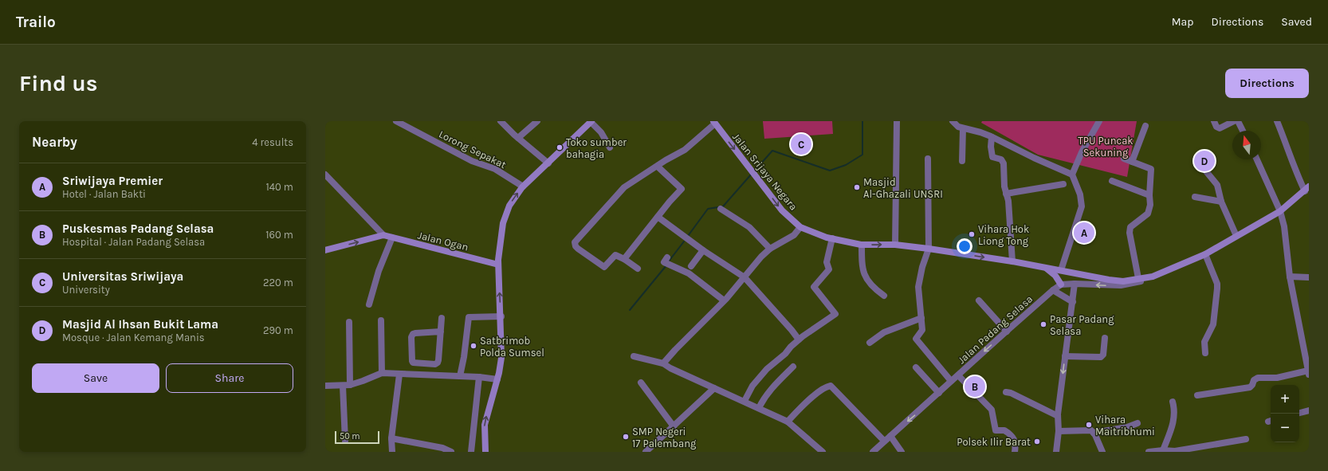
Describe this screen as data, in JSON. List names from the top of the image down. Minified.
{"streets":{"main road":["Jalan Srijaya Negara","Jalan Ogan"],"street":["Lorong Sepakat","Jalan Padang Selasa"]},"crossings":[["Jalan Srijaya Negara","Jalan Padang Selasa"]],"one_way":["Jalan Padang Selasa"],"parks":["TPU Puncak Sekuning"],"places":["Toko sumber bahagia","Masjid Al-Ghazali UNSRI","Vihara Hok Liong Tong","Pasar Padang Selasa","Satbrimob Polda Sumsel","Vihara Maitribhumi","SMP Negeri 17 Palembang","Polsek Ilir Barat"],"scale_bar":"50 m","north":"top","page":{"header":"Trailo","nav":["Map","Directions","Saved"],"buttons":["Directions",["Save","Share"]],"title":"Find us","heading":["Nearby","4 results"],"pins":["C","D","A","B"],"list":[{"mark":"A","name":"Sriwijaya Premier","note":"Hotel · Jalan Bakti","value":"140 m"},{"mark":"B","name":"Puskesmas Padang Selasa","note":"Hospital · Jalan Padang Selasa","value":"160 m"},{"mark":"C","name":"Universitas Sriwijaya","note":"University","value":"220 m"},{"mark":"D","name":"Masjid Al Ihsan Bukit Lama","note":"Mosque · Jalan Kemang Manis","value":"290 m"}],"map_buttons":["+","−"],"scale":"50 m"}}
